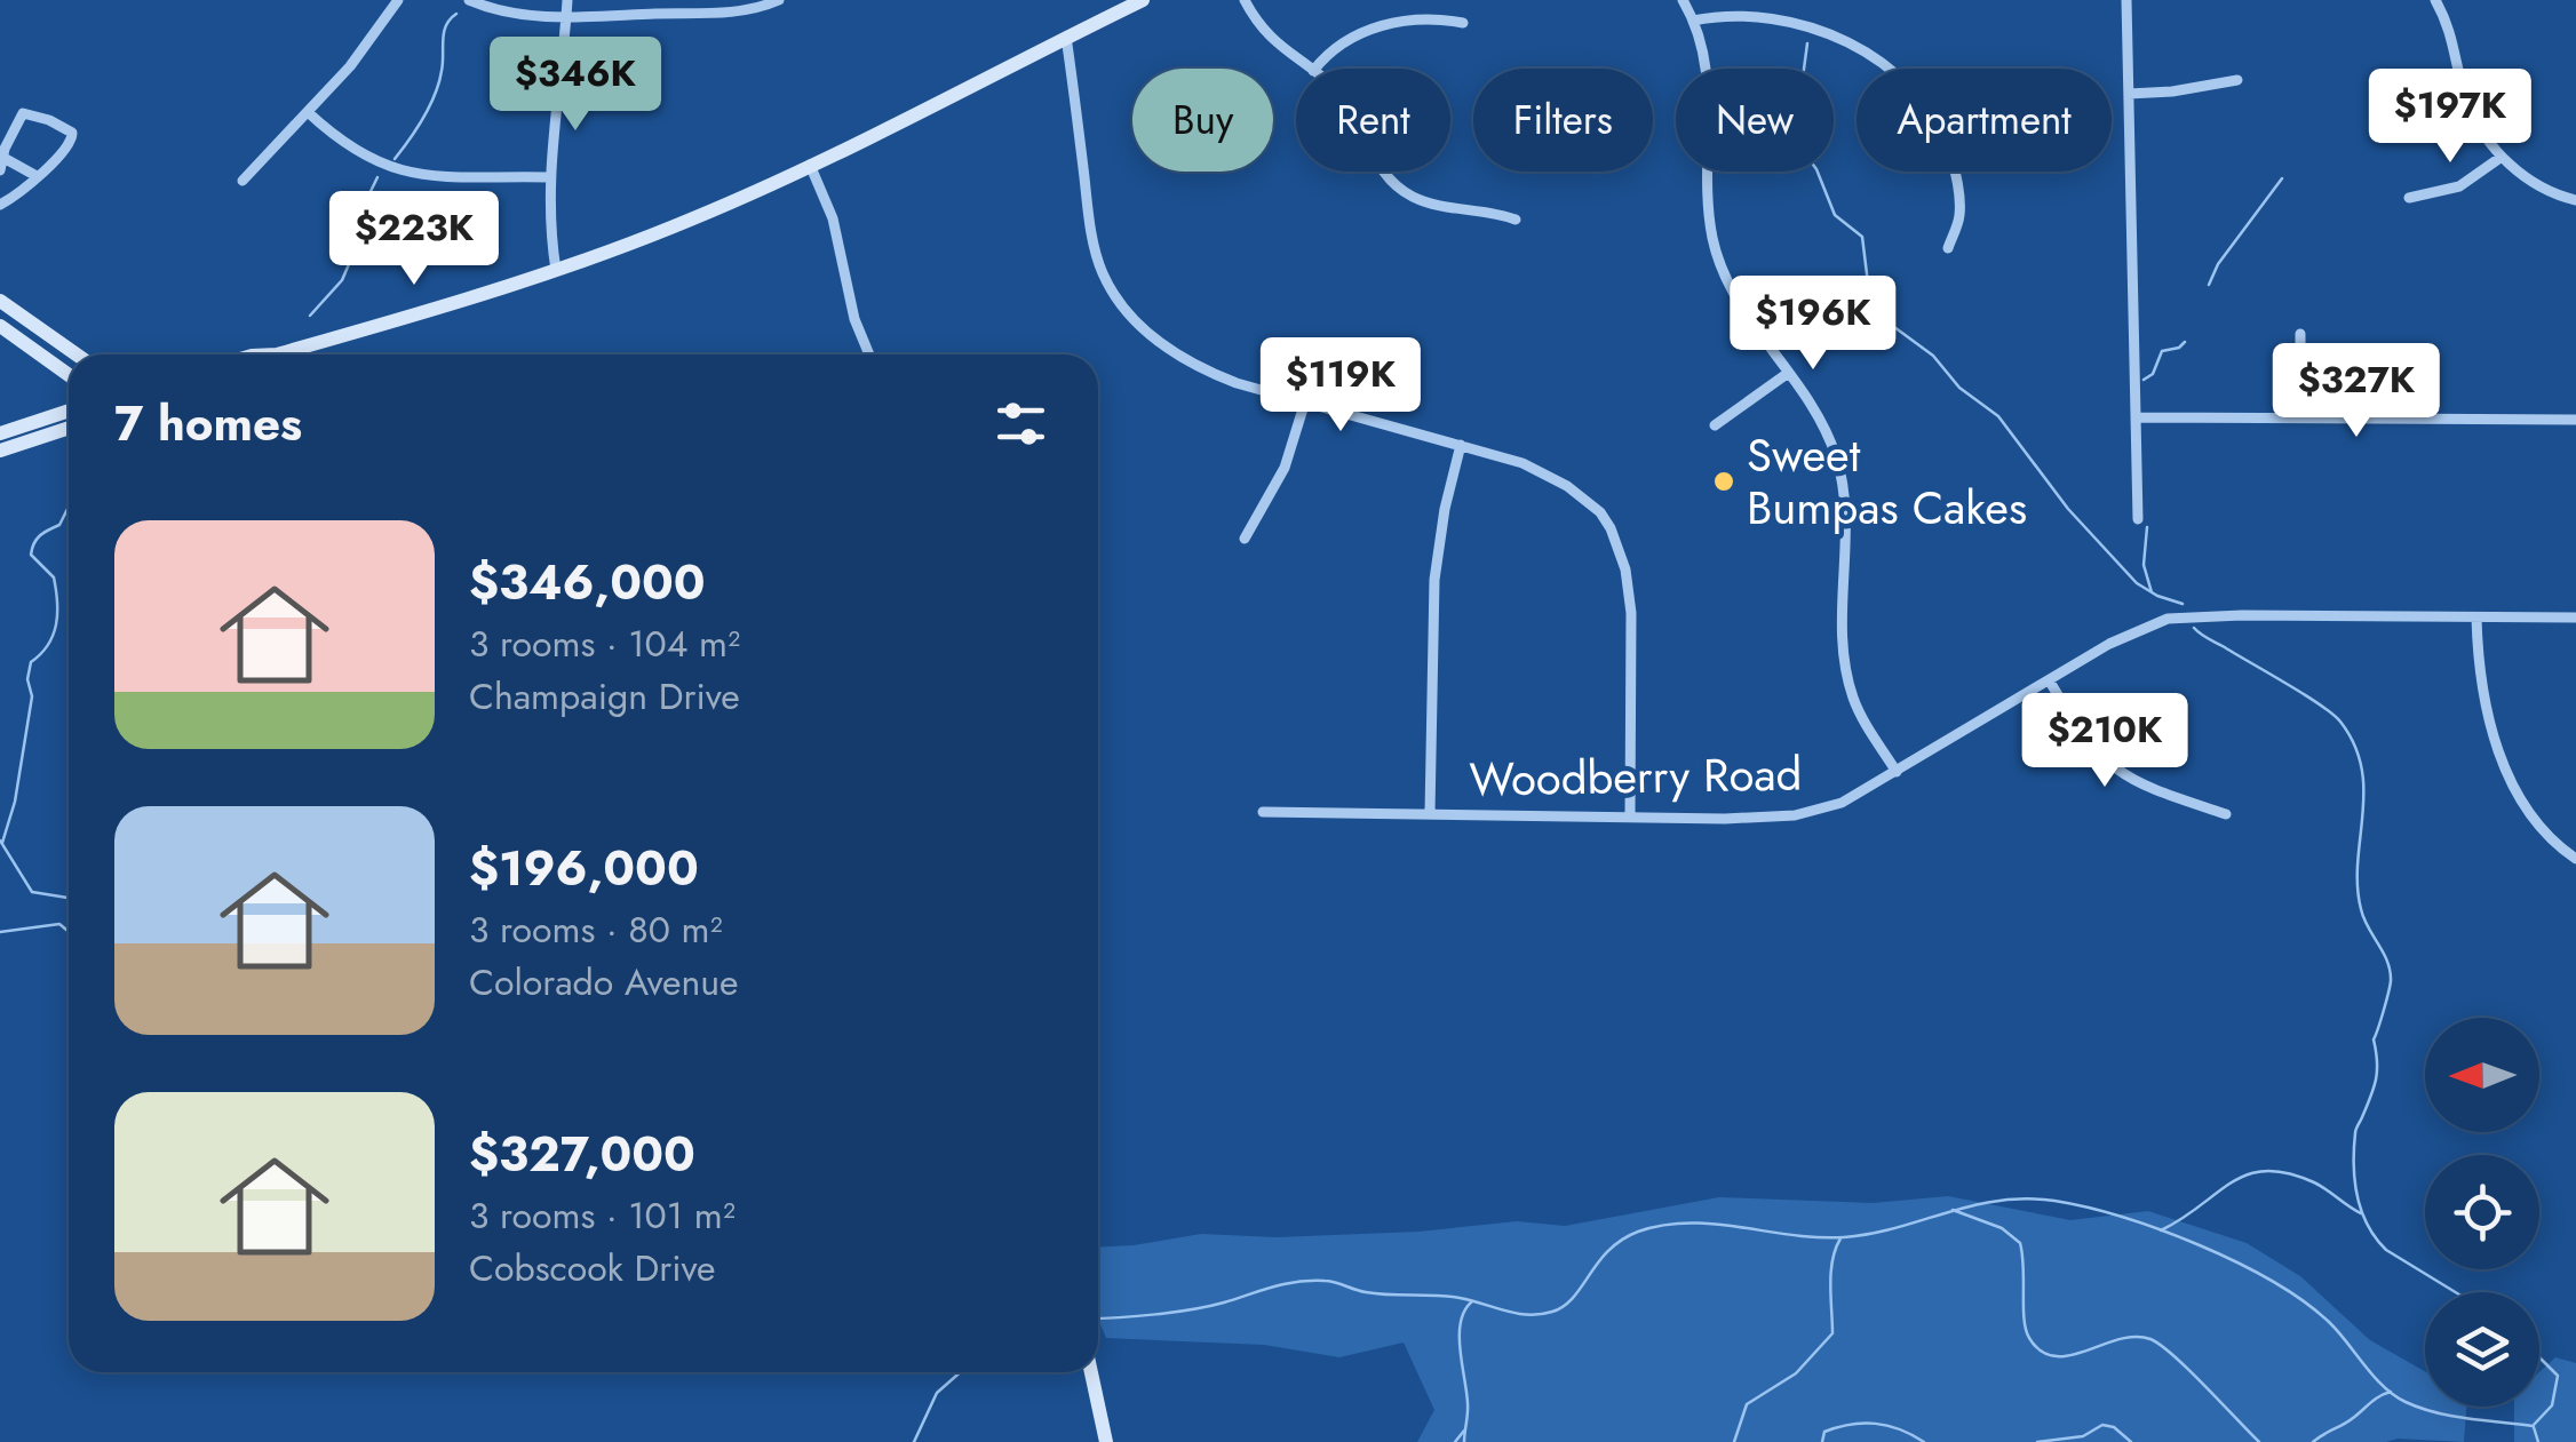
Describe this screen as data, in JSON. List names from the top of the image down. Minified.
{"streets":{"street":["Woodberry Road"]},"places":["Sweet Bumpas Cakes"],"north":"left","page":{"price":["$346K","$197K","$223K","$196K","$119K","$327K","$210K"],"chip":["Buy","Rent","Filters","New","Apartment"],"heading":"7 homes","list":[{"name":"$346,000","note":"3 rooms · 104 m² · Champaign Drive"},{"name":"$196,000","note":"3 rooms · 80 m² · Colorado Avenue"},{"name":"$327,000","note":"3 rooms · 101 m² · Cobscook Drive"}]}}
